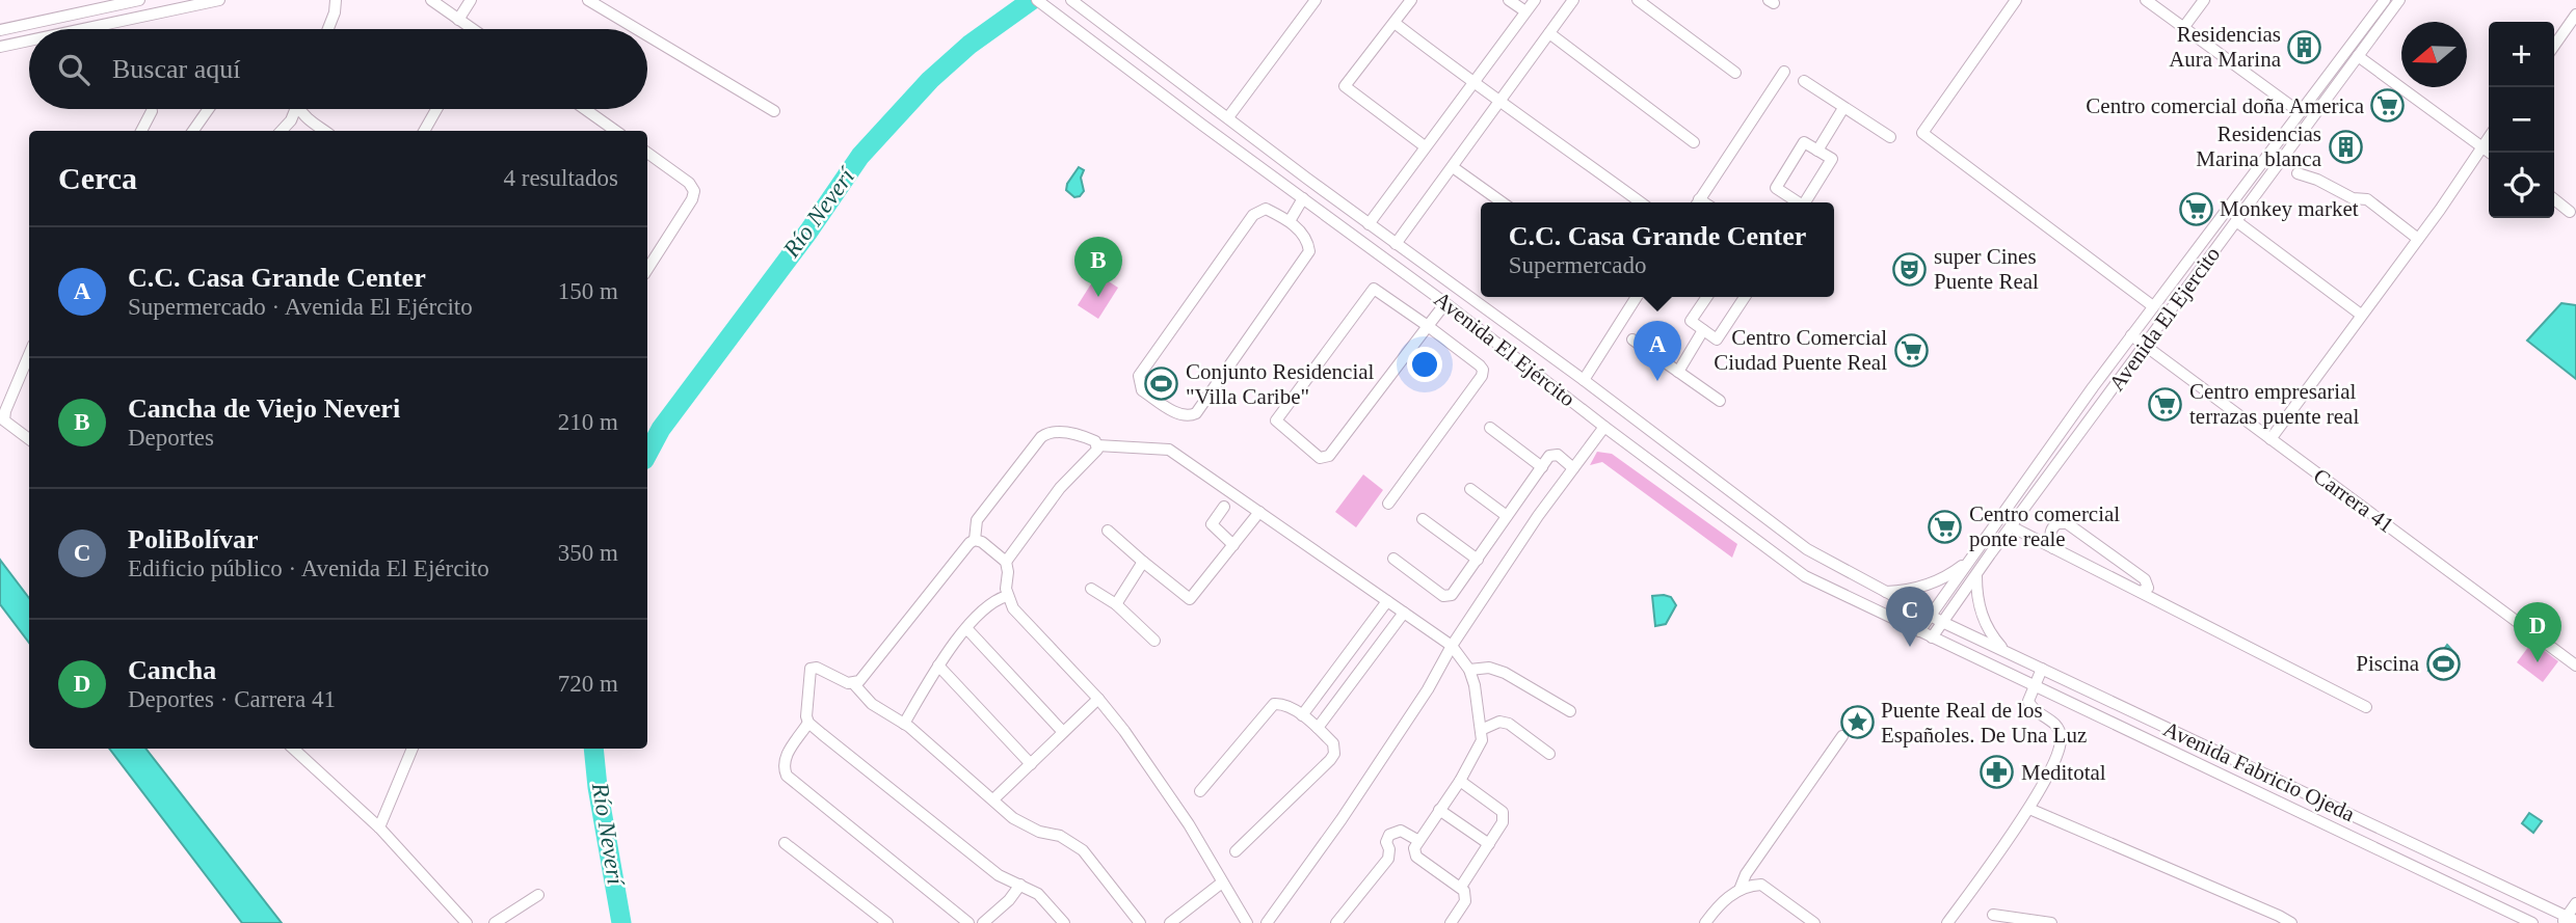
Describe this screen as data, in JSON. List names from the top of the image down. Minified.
{"streets":{"street":["Avenida El Ejercito","Avenida El Ejército","Carrera 41","Avenida Fabricio Ojeda"]},"crossings":[["Avenida El Ejercito","Avenida El Ejército"],["Avenida El Ejercito","Carrera 41"],["Avenida El Ejercito","Avenida Fabricio Ojeda"],["Avenida El Ejército","Avenida Fabricio Ojeda"]],"water":["Río Neverí"],"places":{"building":["Residencias Aura Marina","Residencias Marina blanca"],"supermarket":["Centro comercial doña America","Monkey market","Centro Comercial Ciudad Puente Real","Centro empresarial terrazas puente real","Centro comercial ponte reale"],"theatre":["super Cines Puente Real"],"sports":["Conjunto Residencial \"Villa Caribe\"","Piscina"],"place":["Puente Real de los Españoles. De Una Luz"],"pharmacy":["Meditotal"]},"north":"left","page":{"map_buttons":["+","−"],"search":"Buscar aquí","heading":["Cerca","4 resultados"],"popup":["C.C. Casa Grande Center","Supermercado"],"list":[{"mark":"A","name":"C.C. Casa Grande Center","note":"Supermercado · Avenida El Ejército","value":"150 m"},{"mark":"B","name":"Cancha de Viejo Neveri","note":"Deportes","value":"210 m"},{"mark":"C","name":"PoliBolívar","note":"Edificio público · Avenida El Ejército","value":"350 m"},{"mark":"D","name":"Cancha","note":"Deportes · Carrera 41","value":"720 m"}],"pins":["B","A","C","D"]}}
